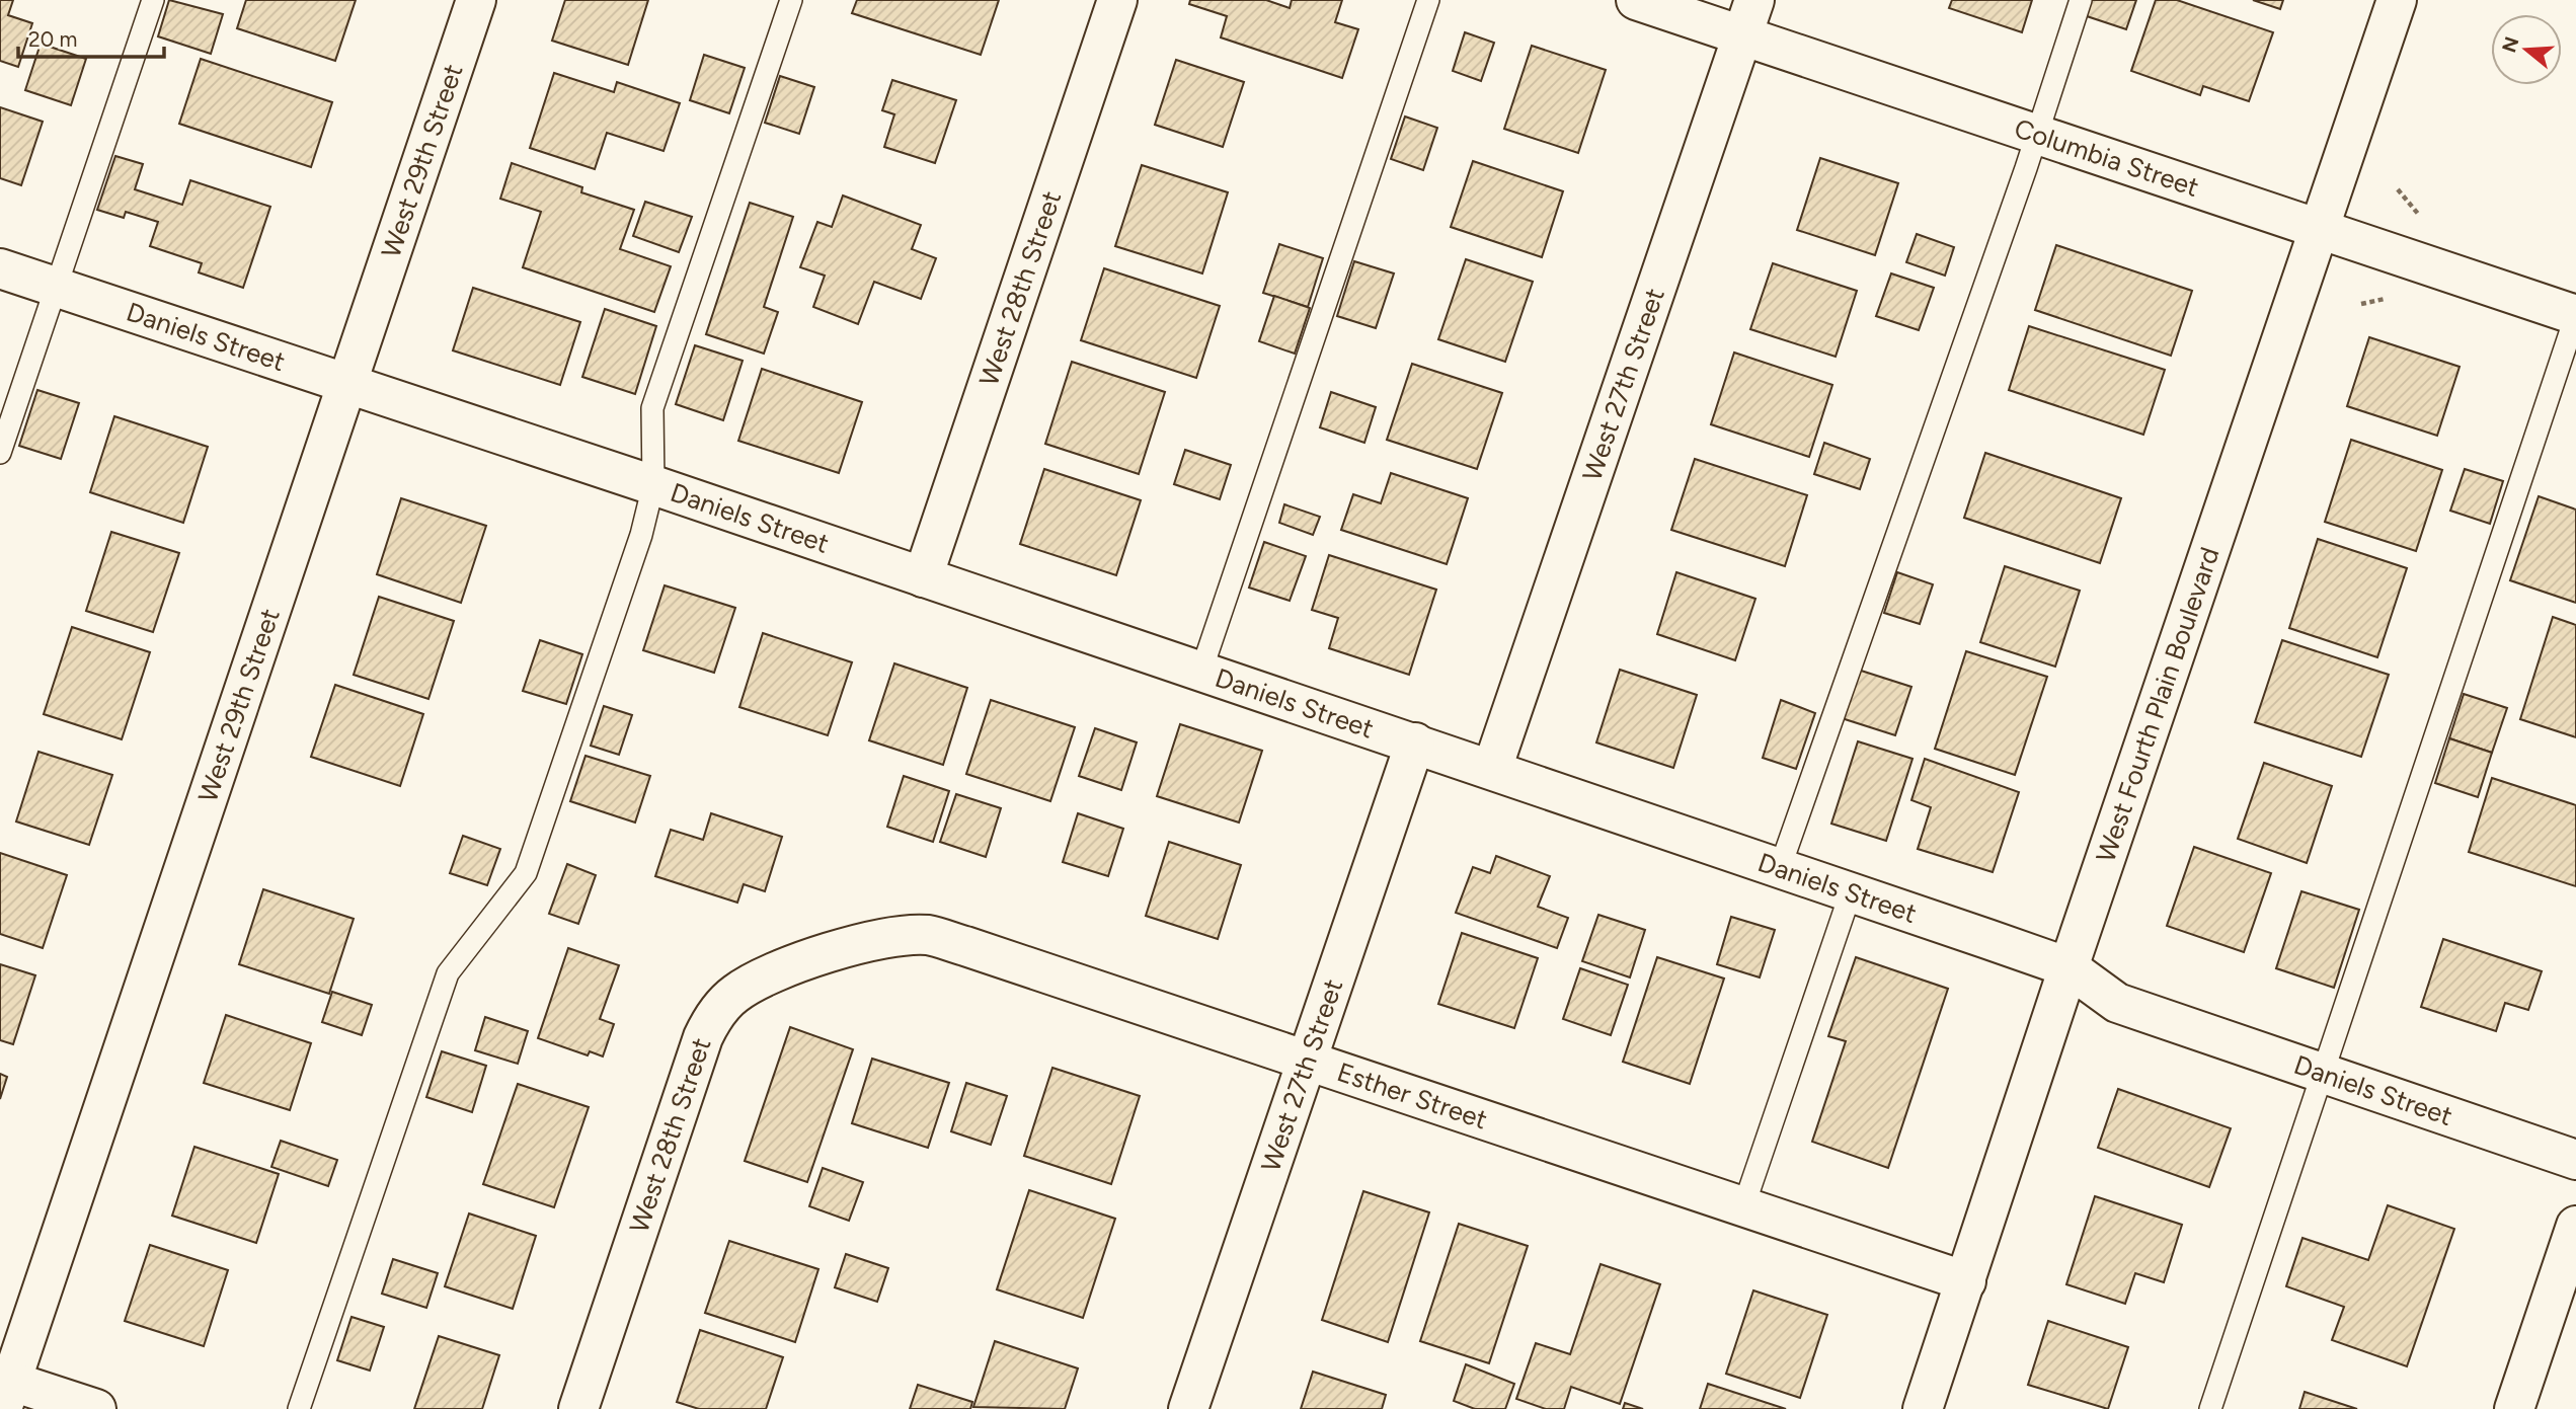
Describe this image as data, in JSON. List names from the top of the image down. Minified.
{"streets":{"street":["Columbia Street","West 29th Street","West 28th Street","Daniels Street","West 27th Street","West Fourth Plain Boulevard","Esther Street"]},"crossings":[["Columbia Street","West 27th Street"],["Columbia Street","West Fourth Plain Boulevard"],["West 29th Street","Daniels Street"],["West 28th Street","Daniels Street"],["West 28th Street","Esther Street"],["Daniels Street","West 27th Street"],["Daniels Street","West Fourth Plain Boulevard"],["West 27th Street","Esther Street"],["West Fourth Plain Boulevard","Esther Street"]],"scale_bar":"20 m","north":"left"}
